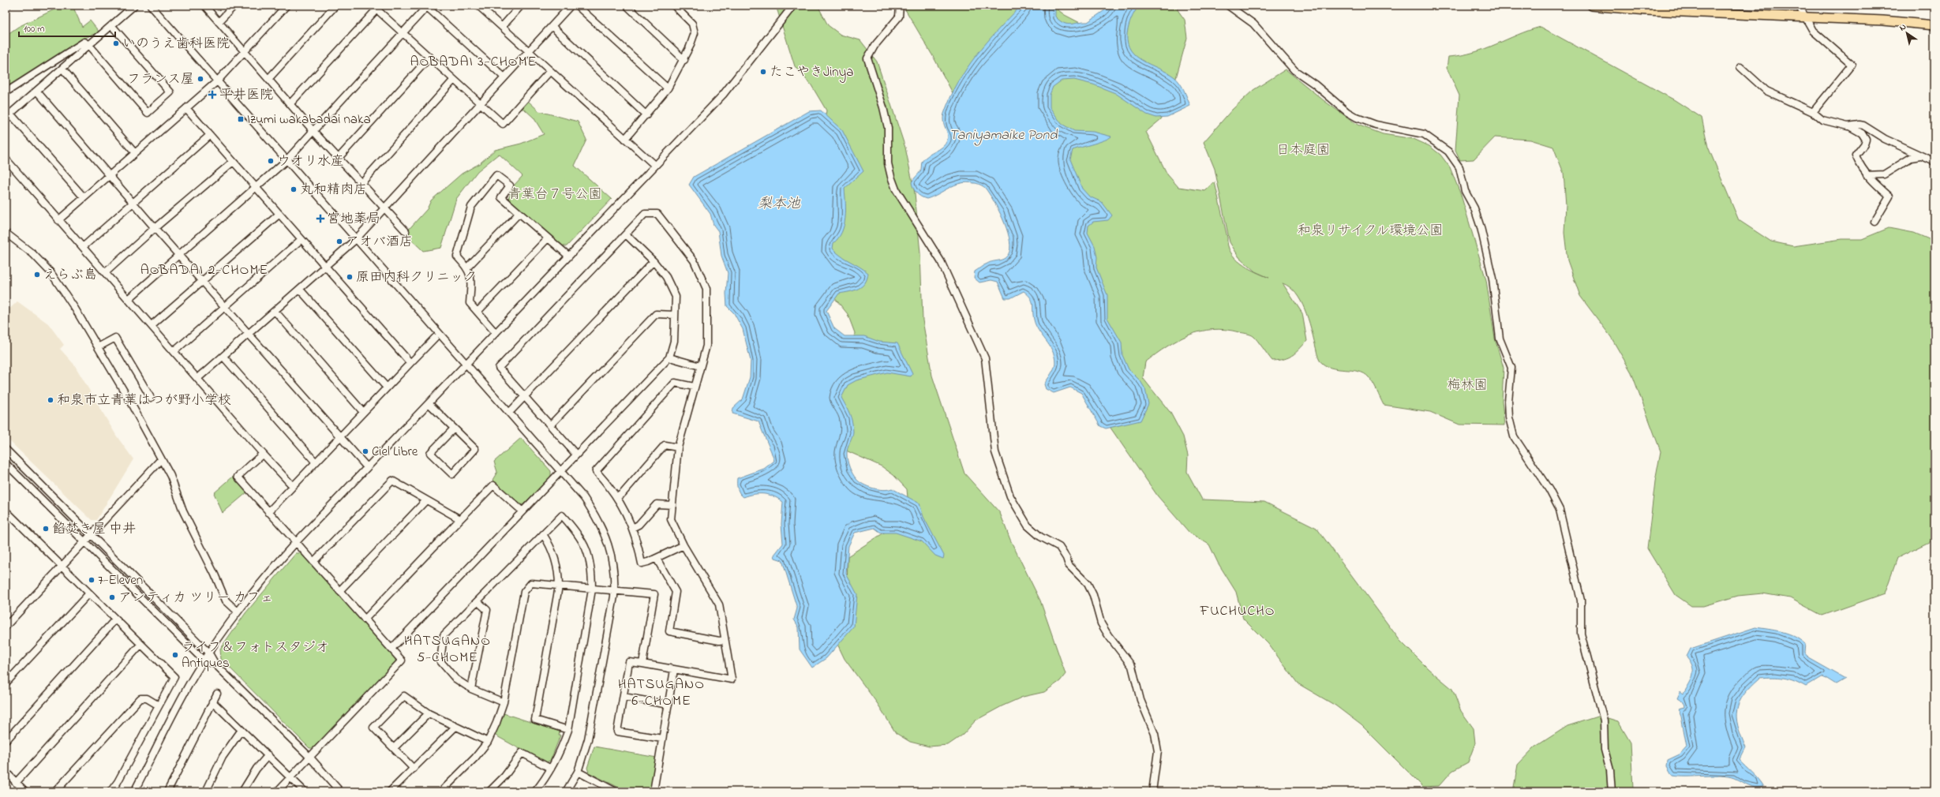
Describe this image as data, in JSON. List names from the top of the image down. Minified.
{"districts":["AOBADAI 3-CHOME","AOBADAI 2-CHOME","FUCHUCHO","HATSUGANO 5-CHOME","HATSUGANO 6-CHOME"],"water":["Taniyamaike Pond","梨本池"],"parks":["日本庭園","青葉台７号公園","和泉リサイクル環境公園","梅林園"],"places":{"other":["いのうえ歯科医院","たこやきJinya","フランス屋","ウオリ水産","丸和精肉店","アオバ酒店","えらぶ島","原田内科クリニック","和泉市立青葉はつが野小学校","Ciel Libre","餡焚き屋 中井","7-Eleven","アンティカ ツリー カフェ","ライフ＆フォトスタジオ Antiques"],"health":["平井医院","宮地薬局"],"transit":["Izumi wakabadai naka"]},"scale_bar":"100 m","north":"top left"}
